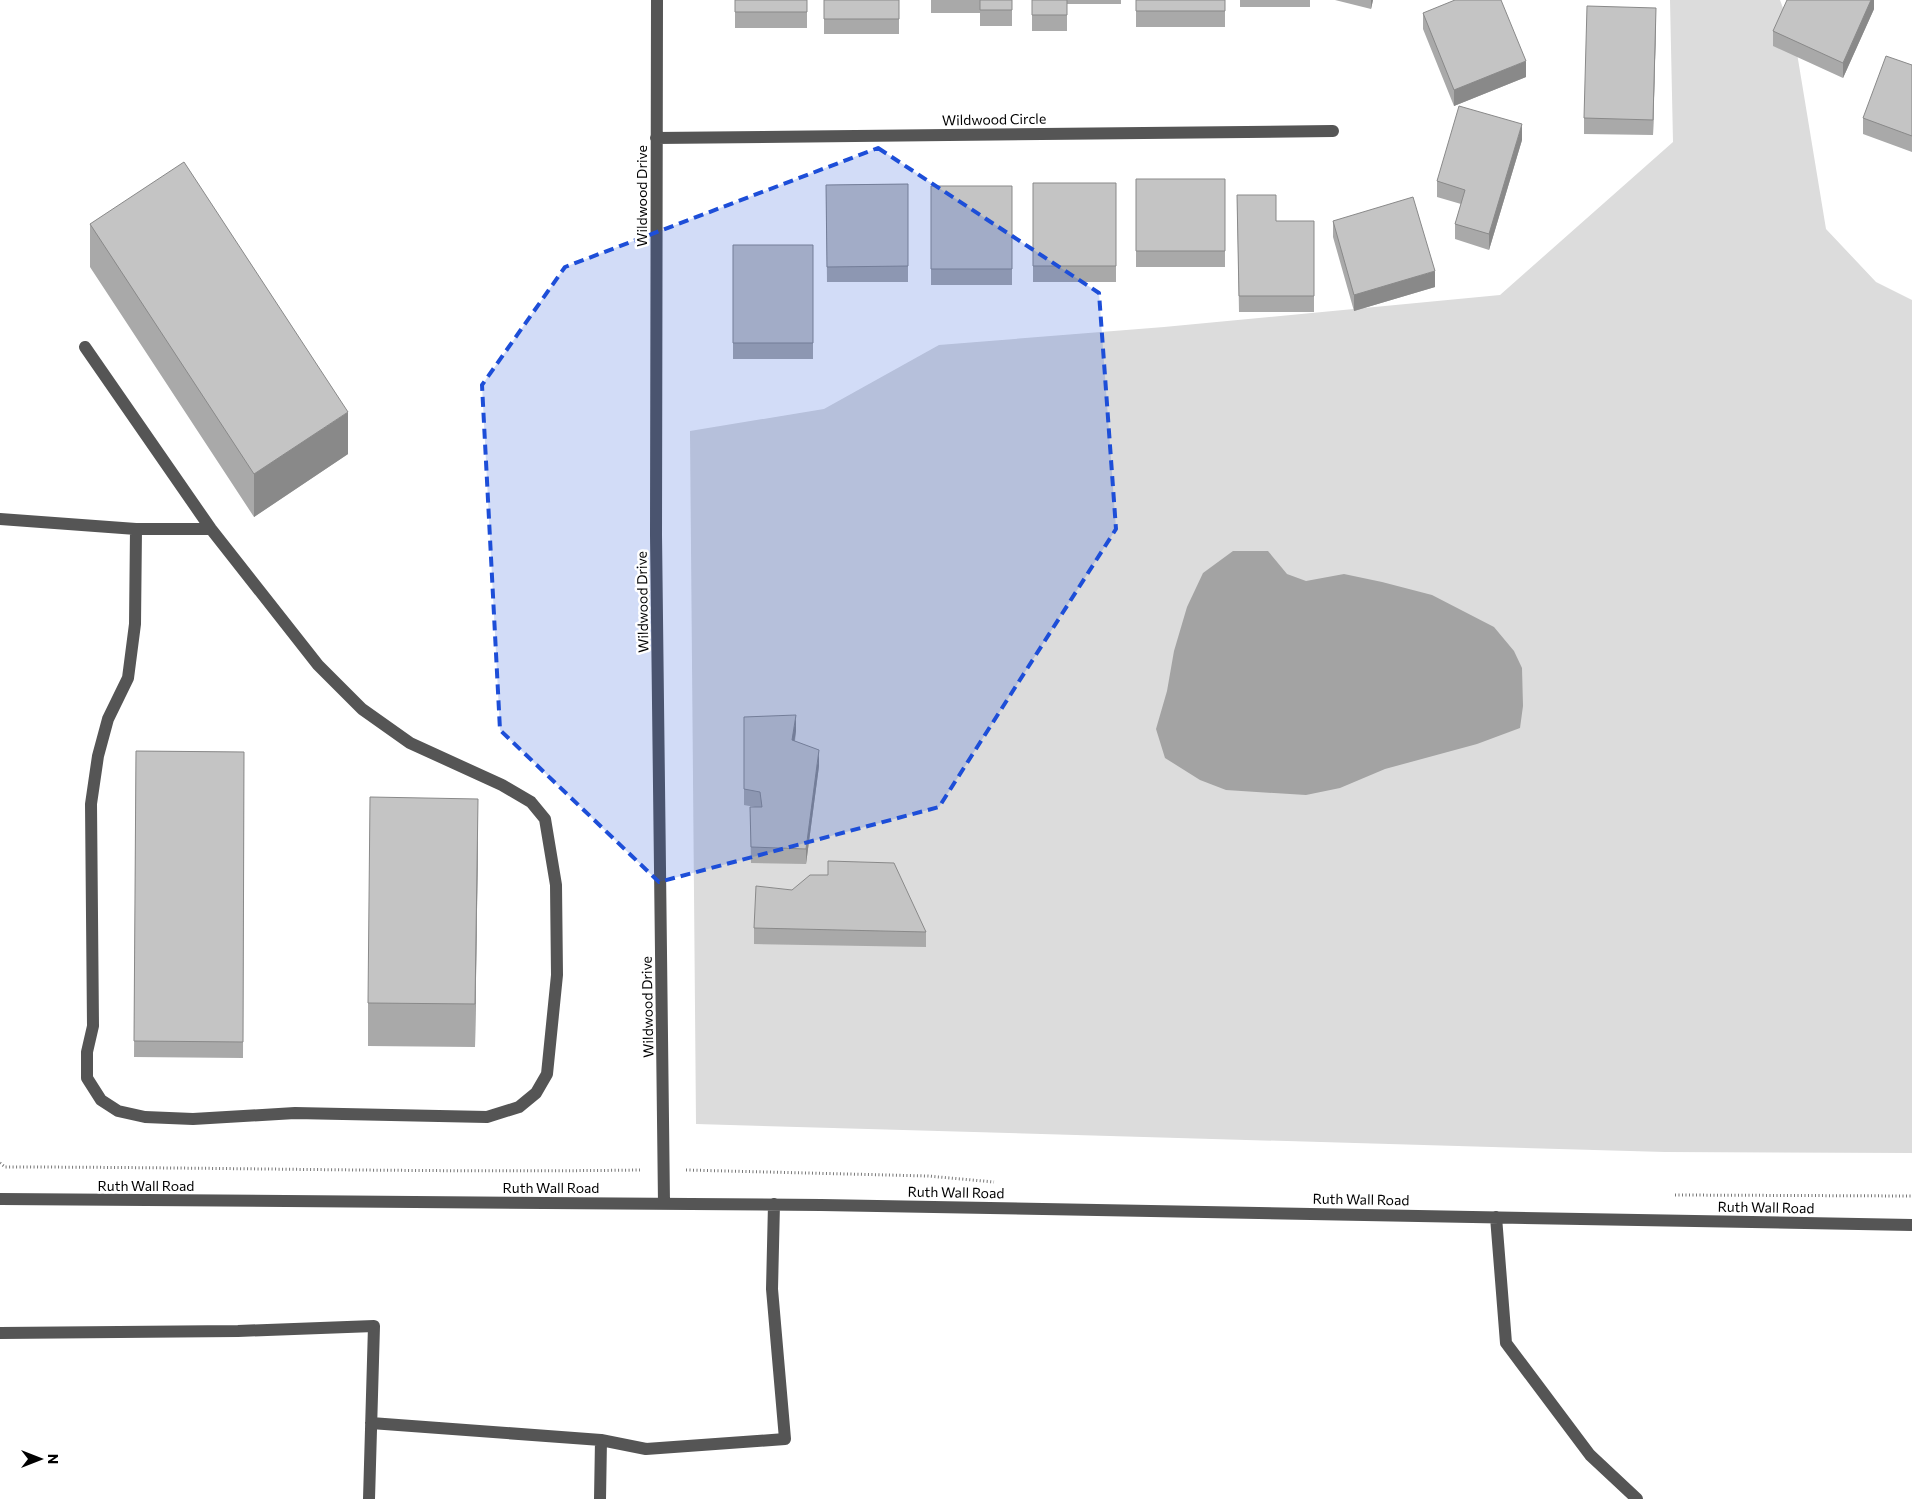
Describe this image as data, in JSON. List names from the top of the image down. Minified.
{"streets":{"street":["Wildwood Circle","Wildwood Drive","Ruth Wall Road"]},"crossings":[["Wildwood Circle","Wildwood Drive"],["Wildwood Drive","Ruth Wall Road"]],"north":"right"}
